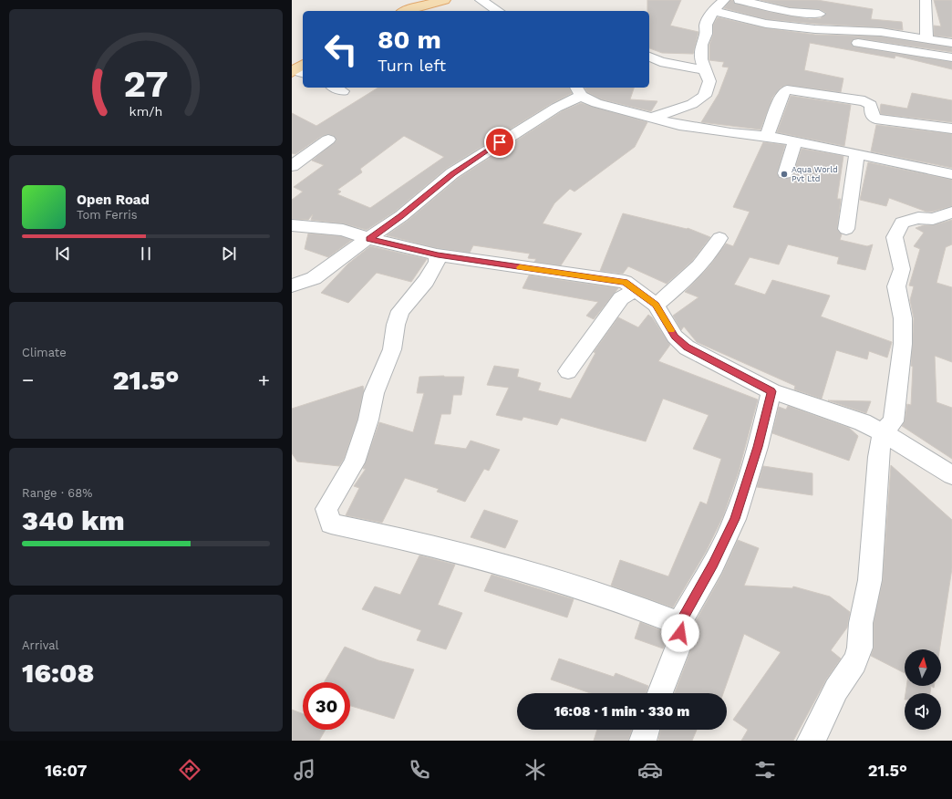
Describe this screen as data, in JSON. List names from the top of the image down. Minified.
{"places":["Aqua World Pvt Ltd"],"north":"top","page":{"turn":["80 m","Turn left"],"song":["Open Road","Tom Ferris"],"tile":["Climate",["Range · 68%","340 km"],["Arrival","16:08"]],"heat":["−","21.5°","+"],"limit":"30","trip":"16:08 · 1 min · 330 m","tabs":["16:07","21.5°"],"gauge":["27","km/h"]}}
